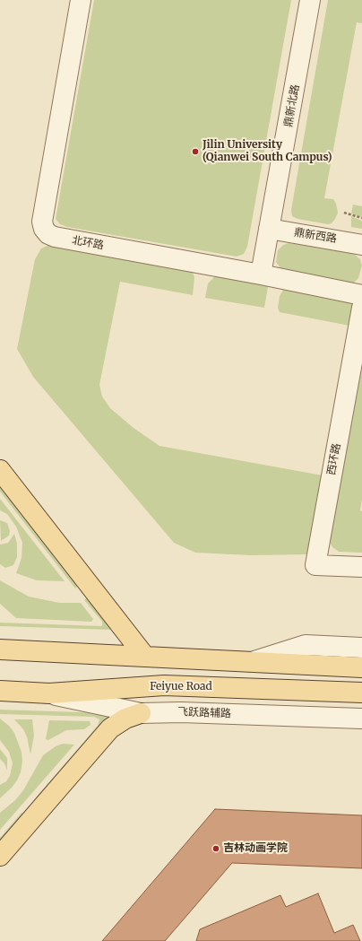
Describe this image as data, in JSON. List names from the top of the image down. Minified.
{"streets":{"main road":["Feiyue Road"],"street":["鼎新北路","鼎新西路","北环路","西环路","飞跃路辅路"]},"crossings":[["鼎新北路","鼎新西路"],["鼎新北路","北环路"],["Feiyue Road","飞跃路辅路"]],"places":["Jilin University (Qianwei South Campus)","吉林动画学院"]}
